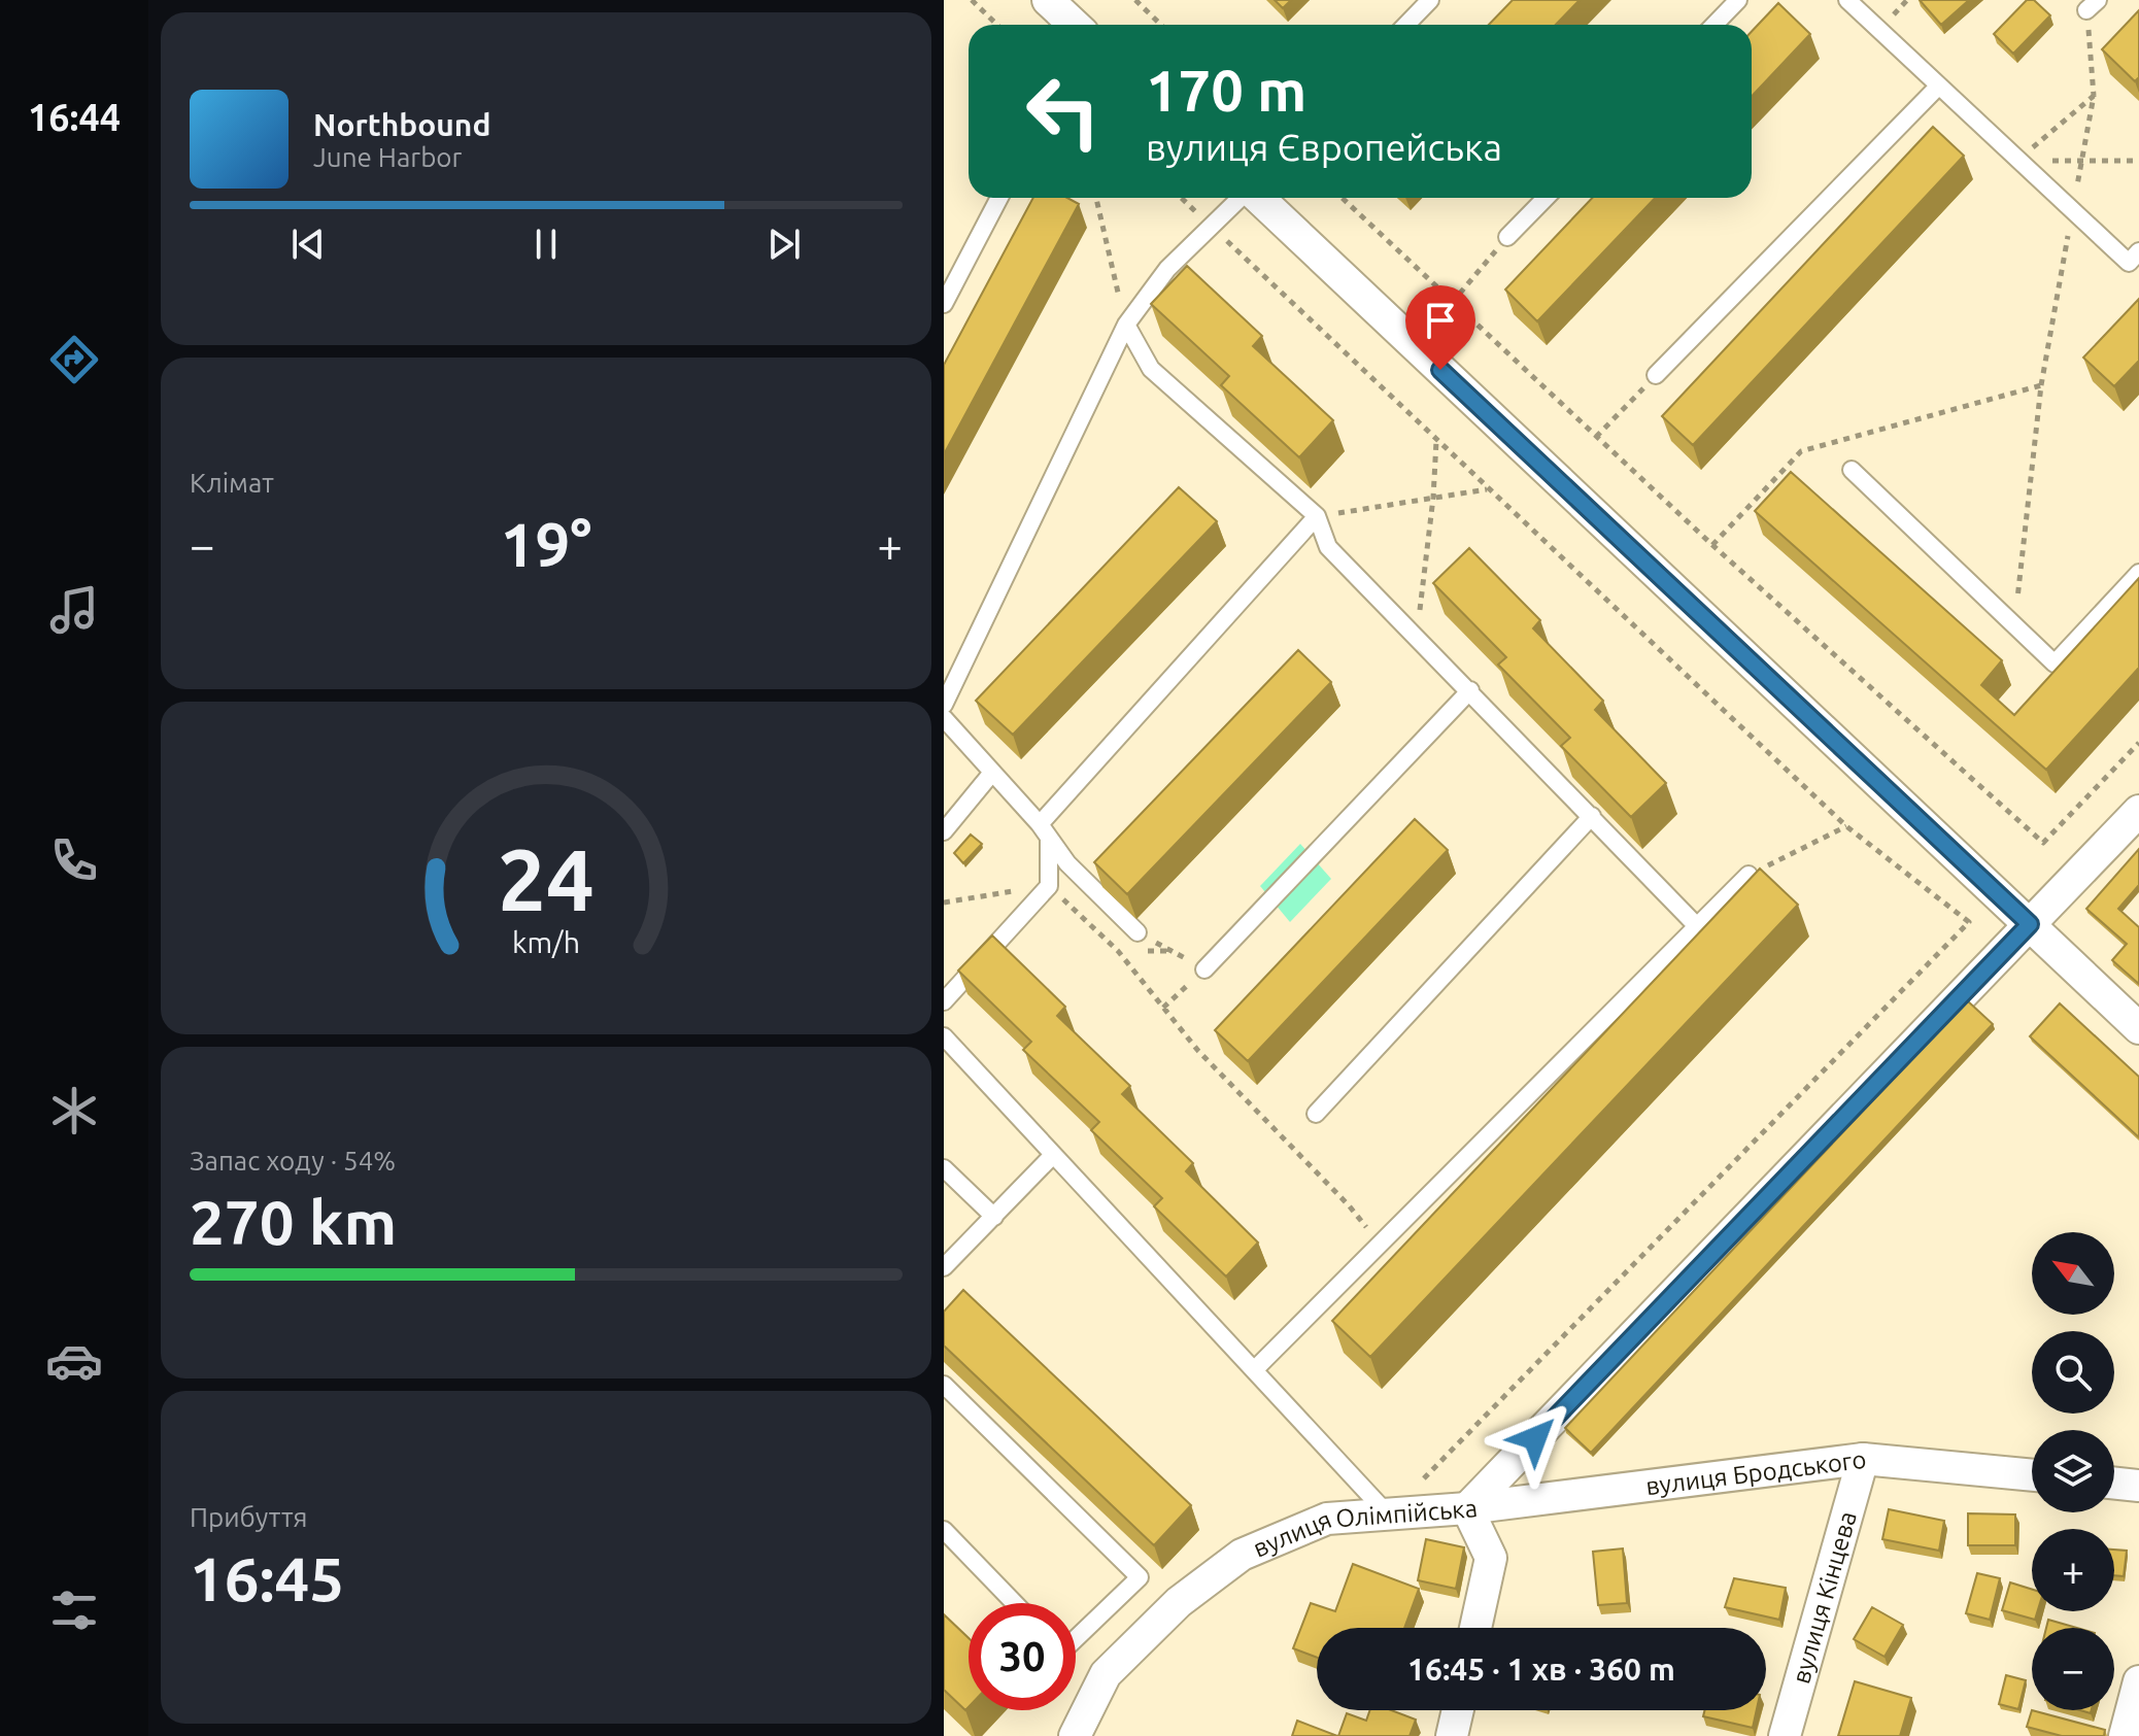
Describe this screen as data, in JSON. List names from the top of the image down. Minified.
{"streets":{"street":["вулиця Бродського","вулиця Олімпійська","вулиця Кінцева"]},"crossings":[["вулиця Бродського","вулиця Олімпійська"],["вулиця Бродського","вулиця Кінцева"]],"north":"top left","page":{"tabs":"16:44","turn":["170 m","вулиця Європейська"],"song":["Northbound","June Harbor"],"tile":["Клімат",["Запас ходу · 54%","270 km"],["Прибуття","16:45"]],"heat":["−","19°","+"],"map_buttons":["+","−"],"limit":"30","trip":"16:45 · 1 хв · 360 m","gauge":["24","km/h"]}}
